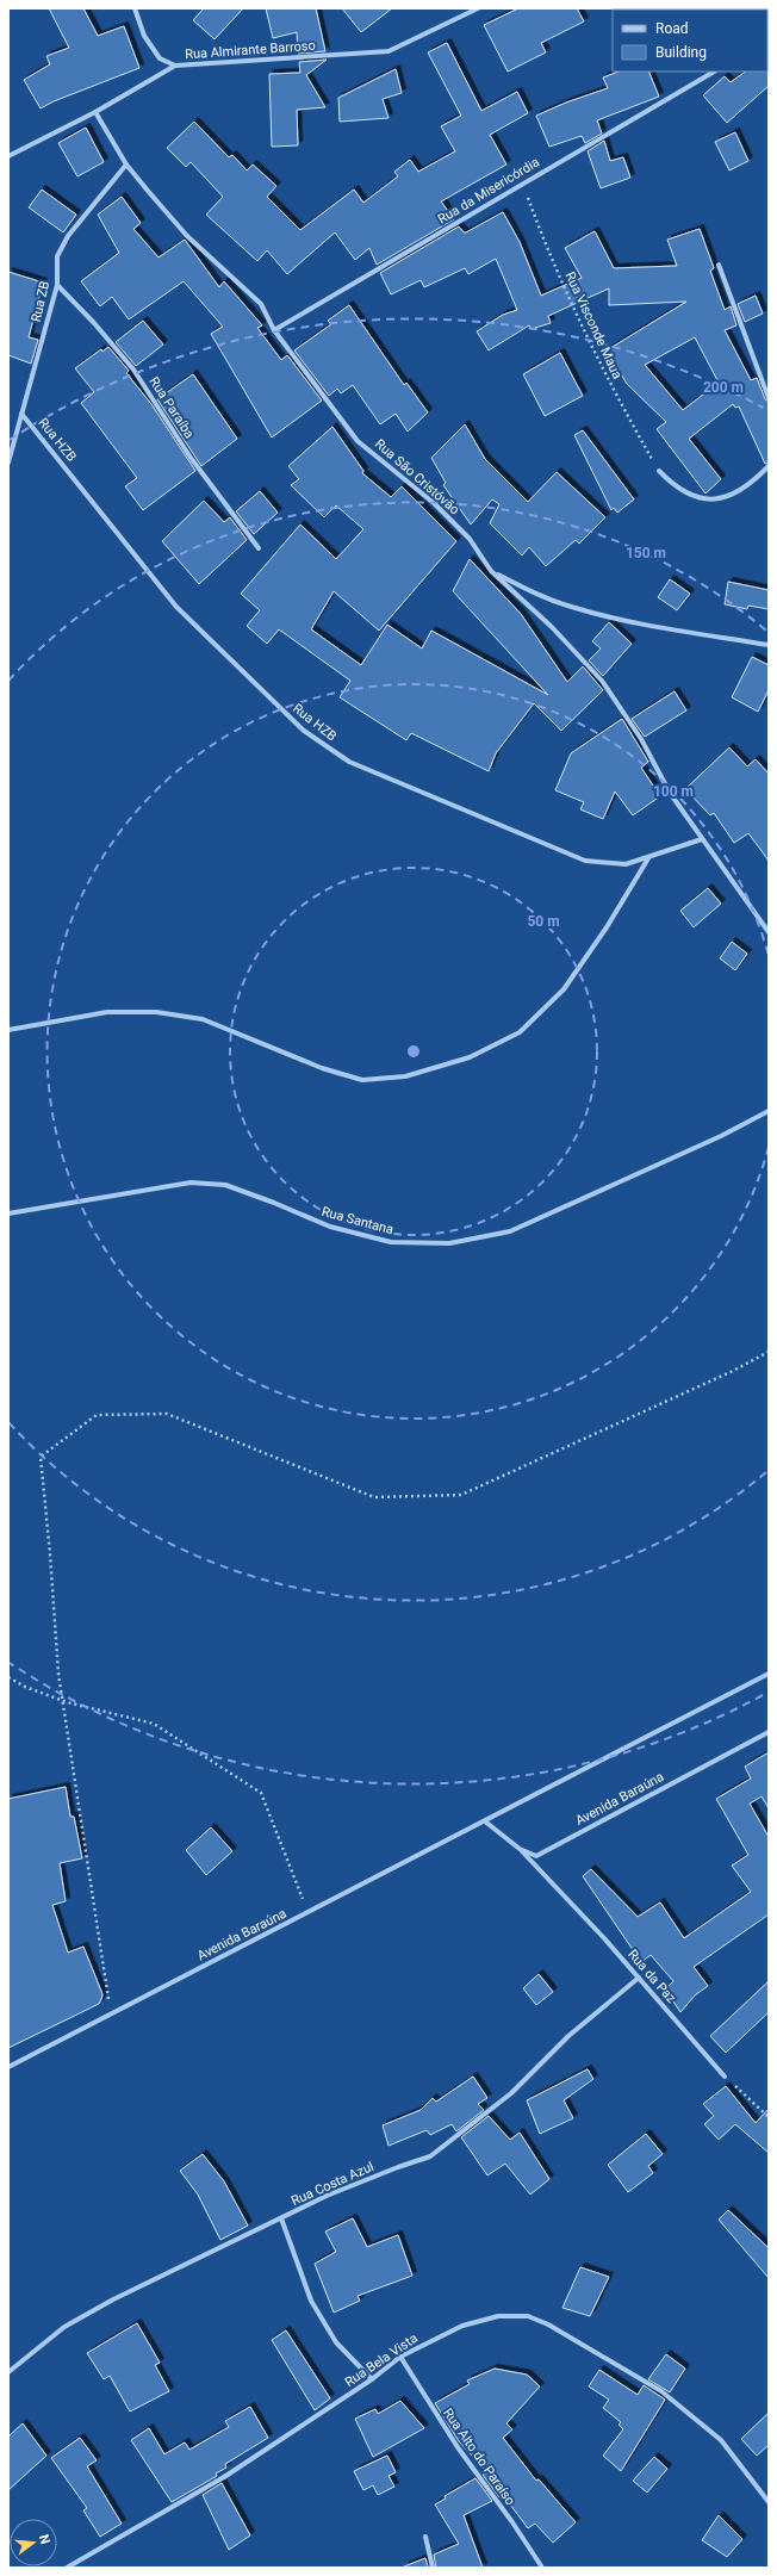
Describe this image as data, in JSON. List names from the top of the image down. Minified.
{"streets":{"street":["Rua Almirante Barroso","Rua da Misericórdia","Rua ZB","Rua Paraíba","Rua HZB","Rua São Cristóvão","Rua Santana","Avenida Baraúna","Rua da Paz","Rua Costa Azul","Rua Bela Vista","Rua Alto do Paraíso"],"path":["Rua Visconde Maua"]},"crossings":[["Rua Almirante Barroso","Rua São Cristóvão"],["Rua da Misericórdia","Rua Visconde Maua"],["Rua da Misericórdia","Rua São Cristóvão"],["Rua ZB","Rua Paraíba"],["Rua ZB","Rua HZB"],["Rua ZB","Rua São Cristóvão"],["Rua HZB","Rua São Cristóvão"],["Avenida Baraúna","Rua da Paz"],["Rua da Paz","Rua Costa Azul"],["Rua Bela Vista","Rua Alto do Paraíso"]],"legend":["Road","Building"],"north":"right","rings":["200 m","150 m","100 m","50 m"]}
